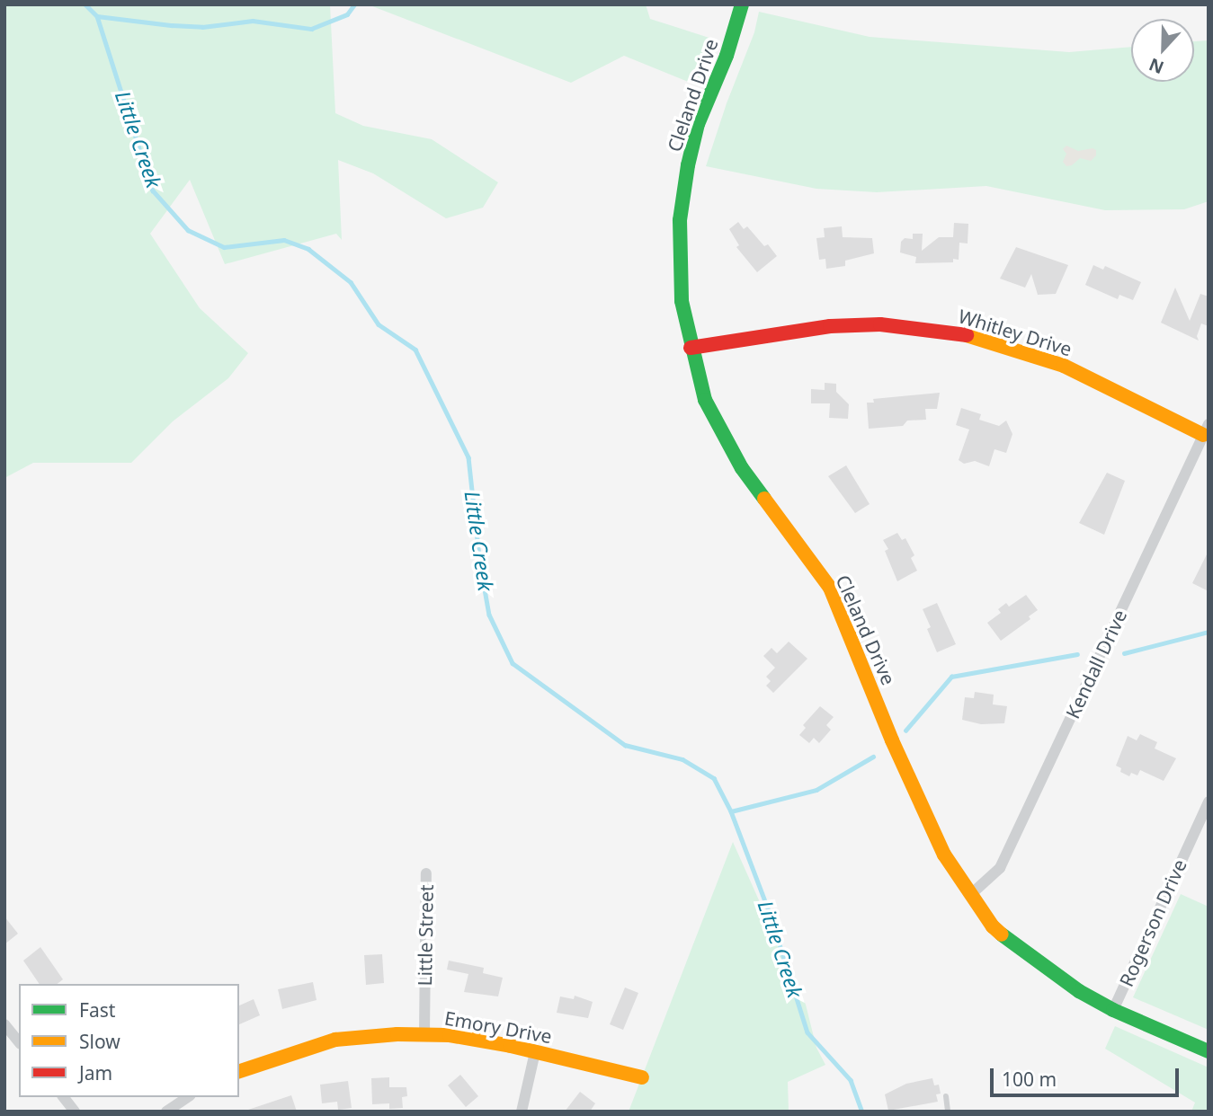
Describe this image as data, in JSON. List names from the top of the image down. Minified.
{"streets":{"street":["Cleland Drive","Whitley Drive","Kendall Drive","Rogerson Drive","Little Street","Emory Drive"]},"crossings":[["Cleland Drive","Whitley Drive"],["Cleland Drive","Kendall Drive"],["Cleland Drive","Rogerson Drive"],["Whitley Drive","Kendall Drive"],["Little Street","Emory Drive"]],"water":["Little Creek"],"legend":["Fast","Slow","Jam"],"scale_bar":"100 m","north":"bottom"}
